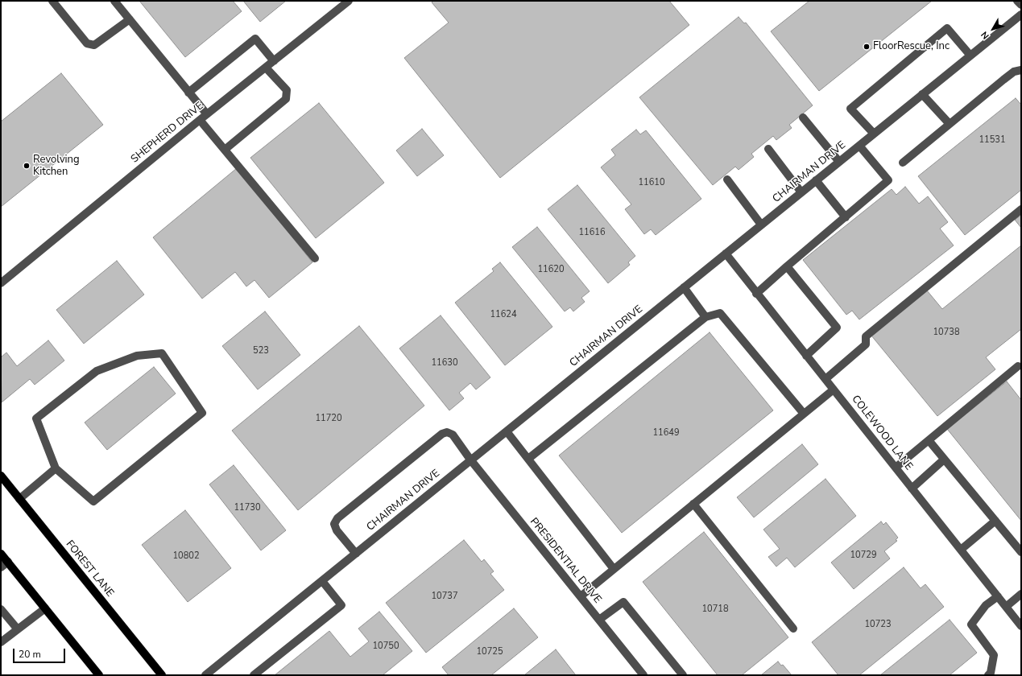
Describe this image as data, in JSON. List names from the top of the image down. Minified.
{"streets":{"main road":["FOREST LANE"],"street":["SHEPHERD DRIVE","CHAIRMAN DRIVE","COLEWOOD LANE","PRESIDENTIAL DRIVE"]},"crossings":[["CHAIRMAN DRIVE","COLEWOOD LANE"],["CHAIRMAN DRIVE","PRESIDENTIAL DRIVE"]],"places":["FloorRescue, Inc","Revolving Kitchen"],"house_numbers":["11531","11610","11616","11620","11624","10738","523","11630","11720","11649","11730","10729","10802","10737","10718","10723","10750","10725"],"scale_bar":"20 m","north":"bottom left"}
